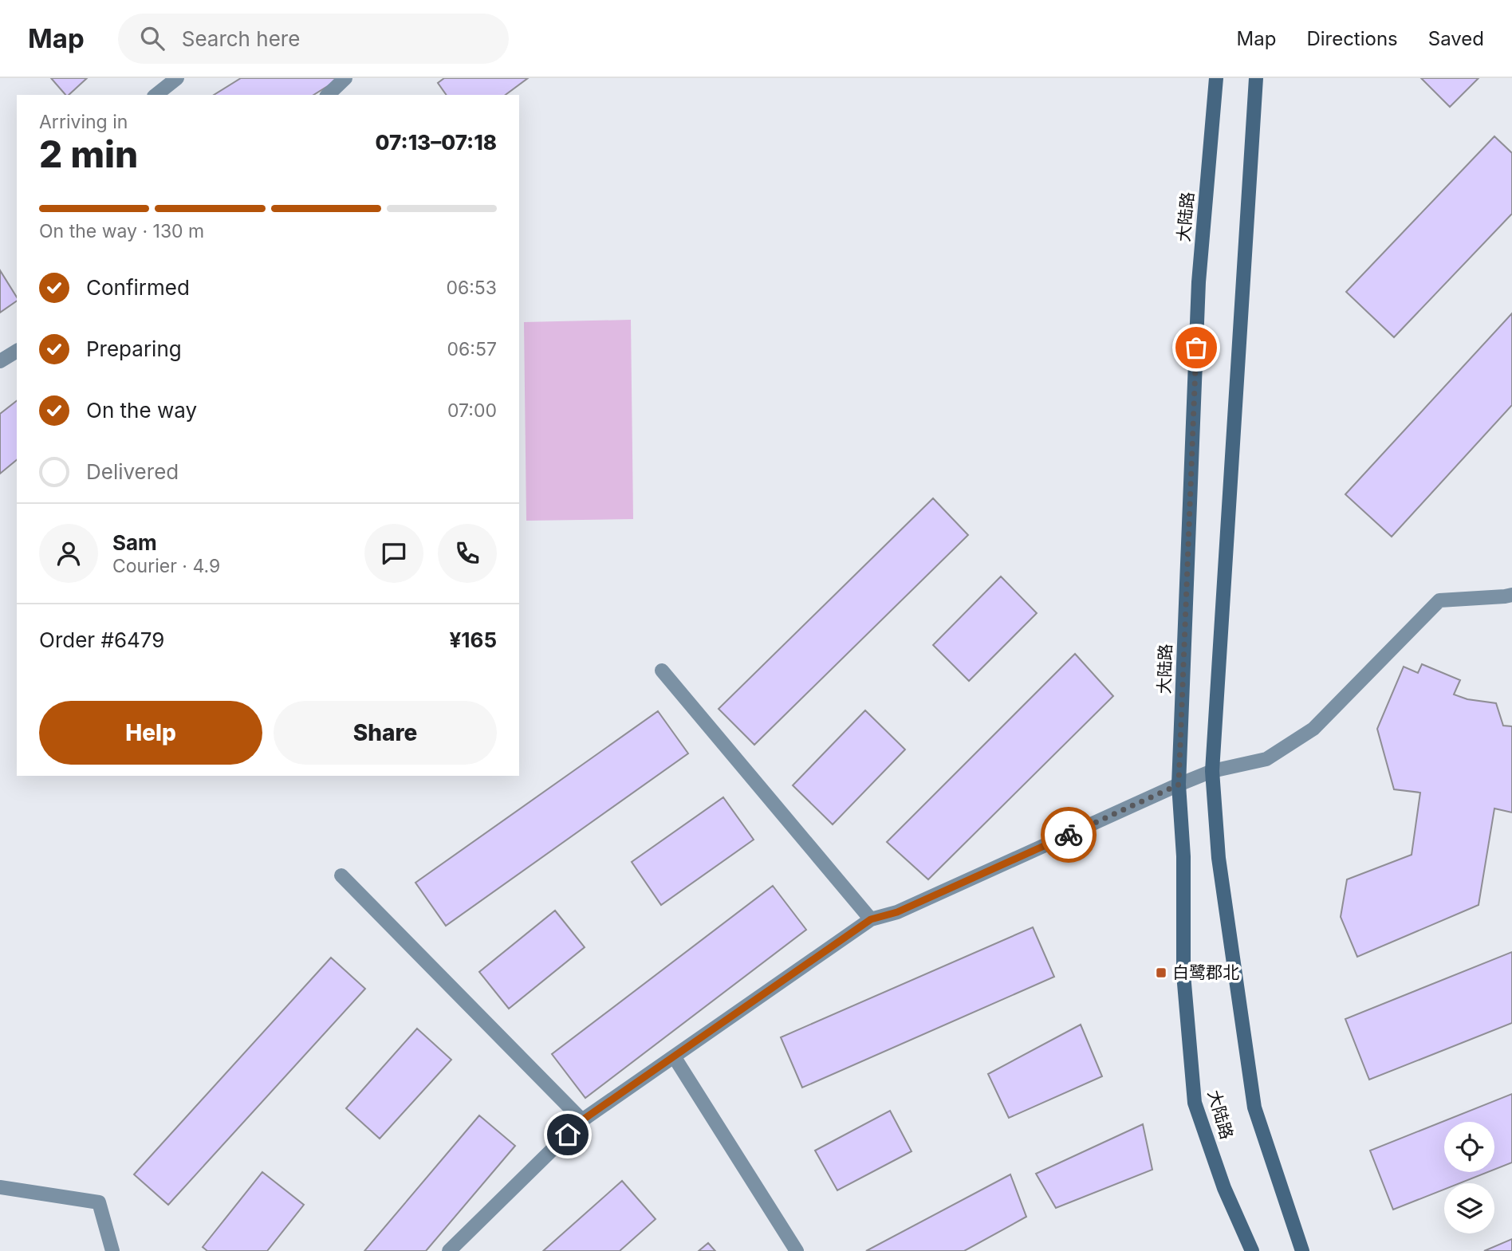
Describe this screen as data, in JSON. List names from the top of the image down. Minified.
{"streets":{"main road":["大陆路"]},"places":{"transit":["白鹭郡北"]},"page":{"header":"Map","search":"Search here","nav":["Map","Directions","Saved"],"heading":["2 min","Arriving in","07:13–07:18"],"panel":["Sam","Courier · 4.9","Order #6479","¥165"],"bar":"On the way · 130 m","list":[["Confirmed","06:53"],["Preparing","06:57"],["On the way","07:00"],"Delivered"],"buttons":["Help","Share"]}}
